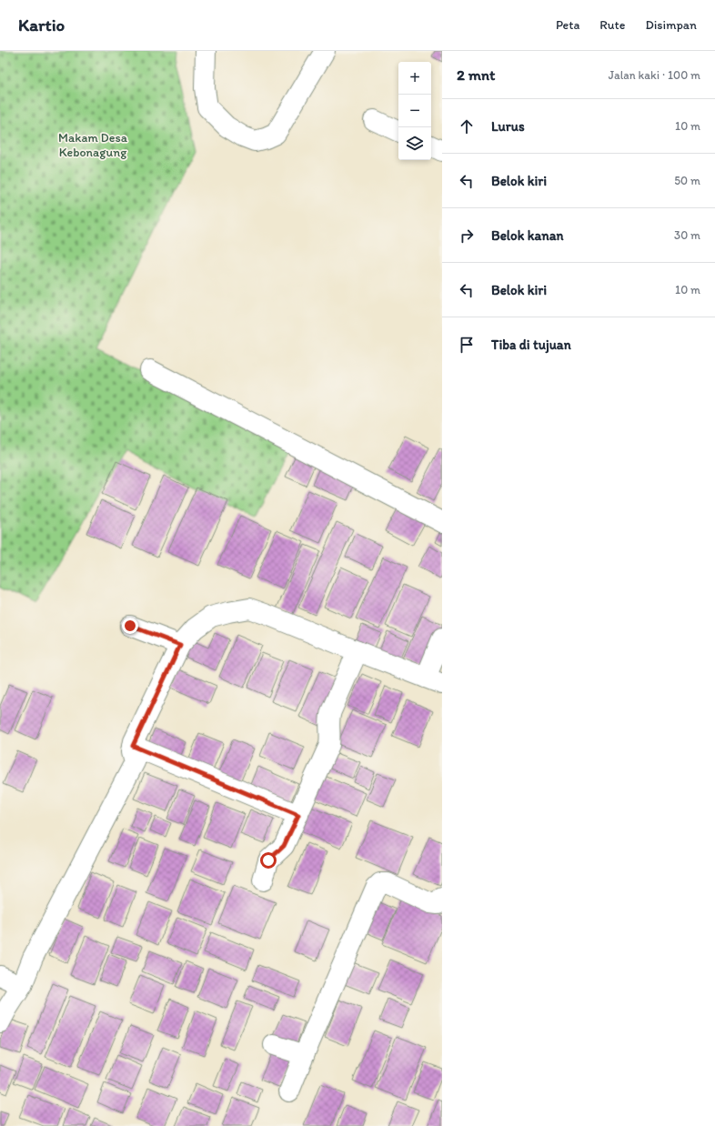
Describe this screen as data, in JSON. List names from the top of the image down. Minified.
{"parks":["Makam Desa Kebonagung"],"page":{"header":"Kartio","nav":["Peta","Rute","Disimpan"],"heading":["2 mnt","Jalan kaki · 100 m"],"map_buttons":["+","−"],"list":[["Lurus","10 m"],["Belok kiri","50 m"],["Belok kanan","30 m"],["Belok kiri","10 m"],"Tiba di tujuan"]}}
